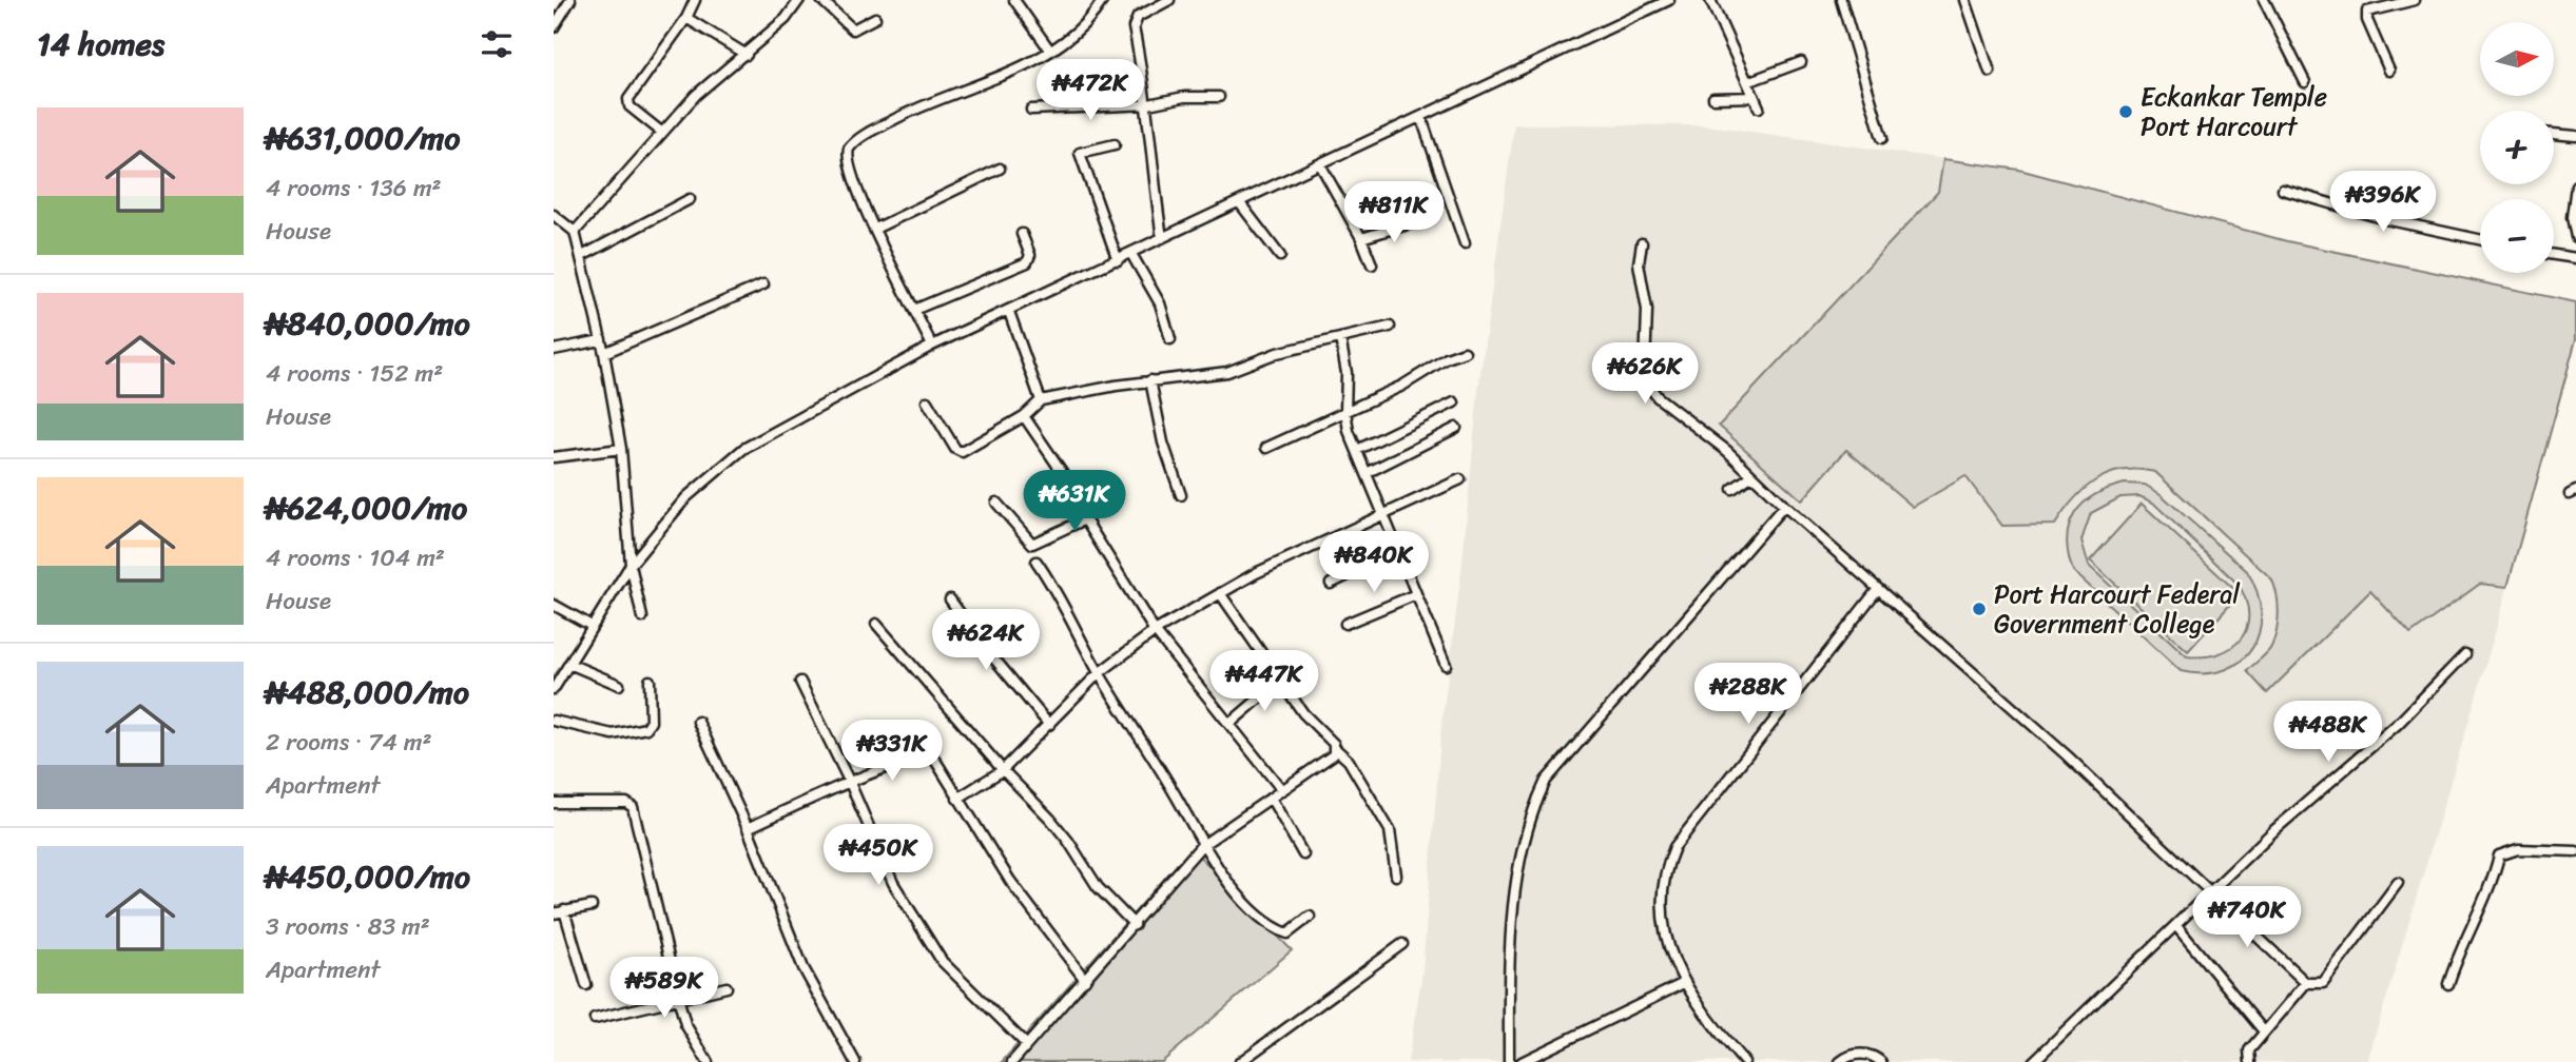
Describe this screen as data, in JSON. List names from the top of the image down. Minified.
{"places":["Eckankar Temple Port Harcourt","Port Harcourt Federal Government College"],"north":"right","page":{"heading":"14 homes","map_buttons":["+","−"],"price":["₦472K","₦396K","₦811K","₦626K","₦631K","₦840K","₦624K","₦447K","₦288K","₦488K","₦331K","₦450K","₦740K","₦589K"],"list":[{"name":"₦631,000/mo","note":"4 rooms · 136 m² · House"},{"name":"₦840,000/mo","note":"4 rooms · 152 m² · House"},{"name":"₦624,000/mo","note":"4 rooms · 104 m² · House"},{"name":"₦488,000/mo","note":"2 rooms · 74 m² · Apartment"},{"name":"₦450,000/mo","note":"3 rooms · 83 m² · Apartment"}]}}
